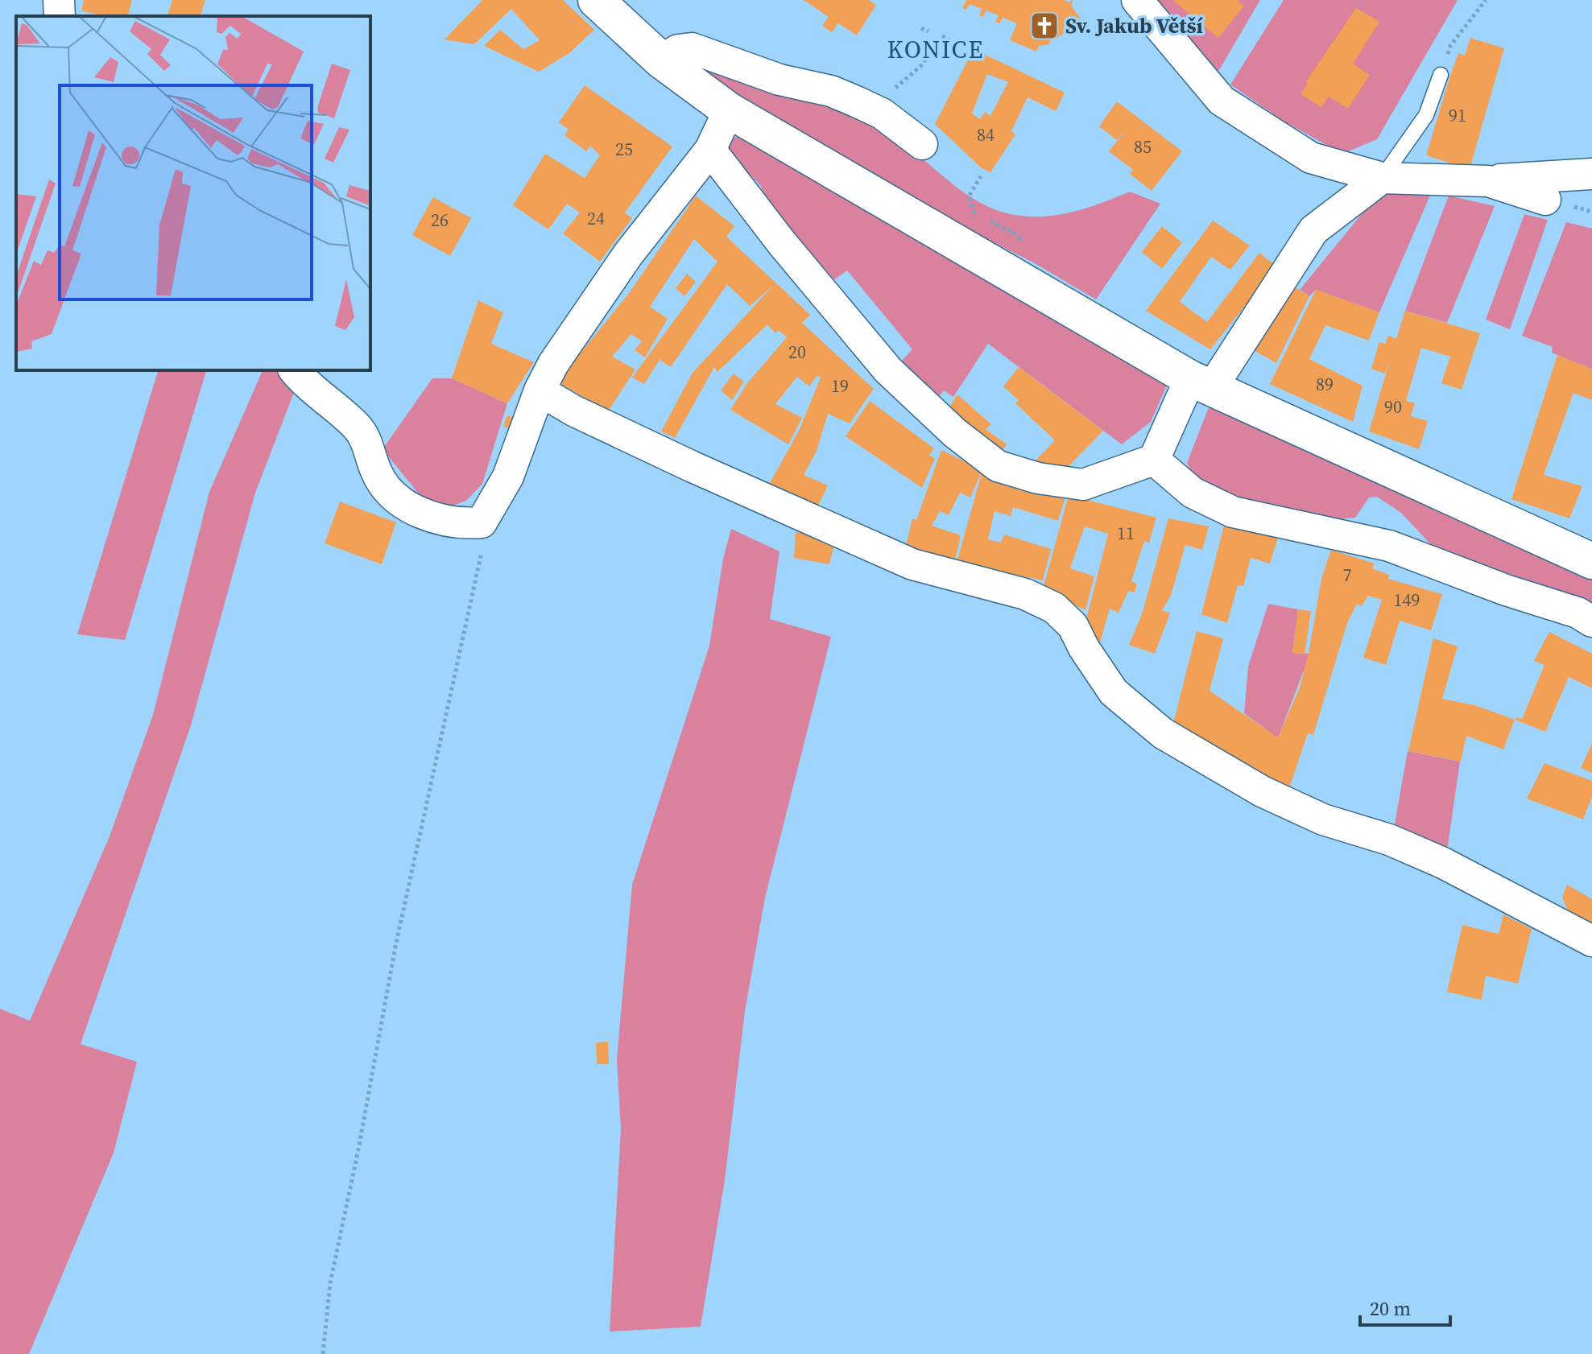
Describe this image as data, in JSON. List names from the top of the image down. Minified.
{"districts":["KONICE"],"places":{"church":["Sv. Jakub Větší"]},"house_numbers":["91","84","85","25","24","26","20","89","19","90","11","7","149"],"scale_bar":"20 m"}
